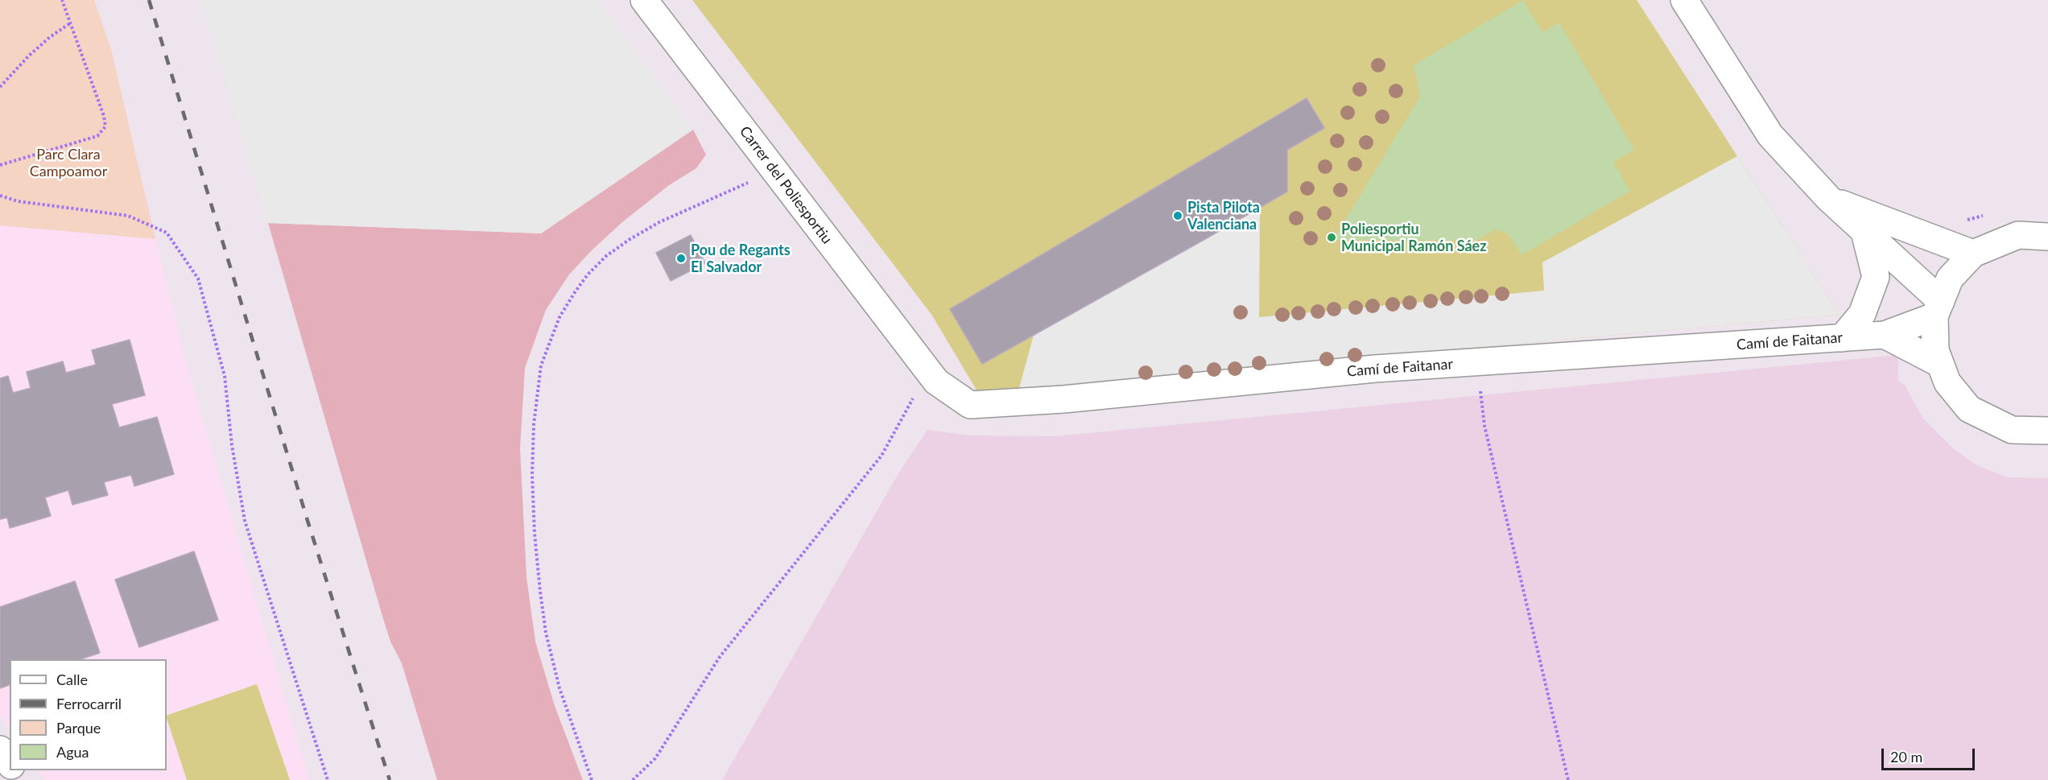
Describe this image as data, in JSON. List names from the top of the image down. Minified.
{"streets":{"street":["Carrer del Poliesportiu","Camí de Faitanar"]},"crossings":[["Carrer del Poliesportiu","Camí de Faitanar"]],"parks":["Parc Clara Campoamor"],"places":["Pista Pilota Valenciana","Poliesportiu Municipal Ramón Sáez","Pou de Regants El Salvador"],"legend":["Calle","Ferrocarril","Parque","Agua"],"scale_bar":"20 m"}
